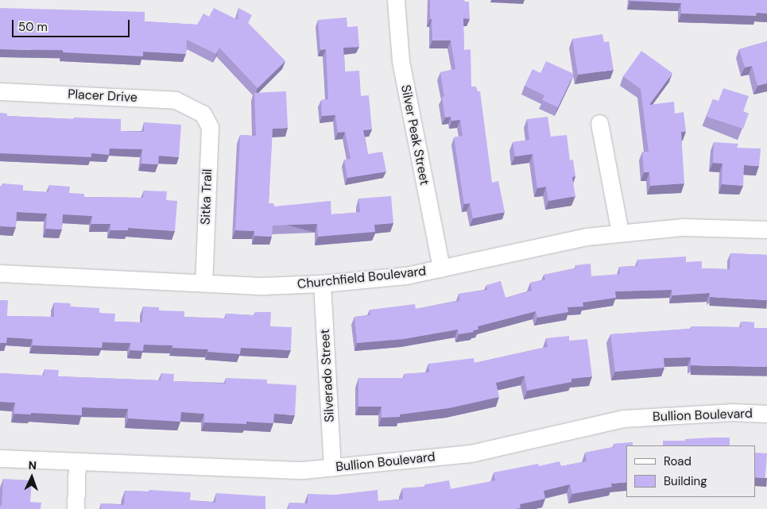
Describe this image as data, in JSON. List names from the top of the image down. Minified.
{"streets":{"street":["Placer Drive","Silver Peak Street","Sitka Trail","Churchfield Boulevard","Silverado Street","Bullion Boulevard"]},"crossings":[["Placer Drive","Sitka Trail"],["Silver Peak Street","Churchfield Boulevard"],["Sitka Trail","Churchfield Boulevard"],["Churchfield Boulevard","Silverado Street"],["Silverado Street","Bullion Boulevard"]],"legend":["Road","Building"],"scale_bar":"50 m","north":"top"}
